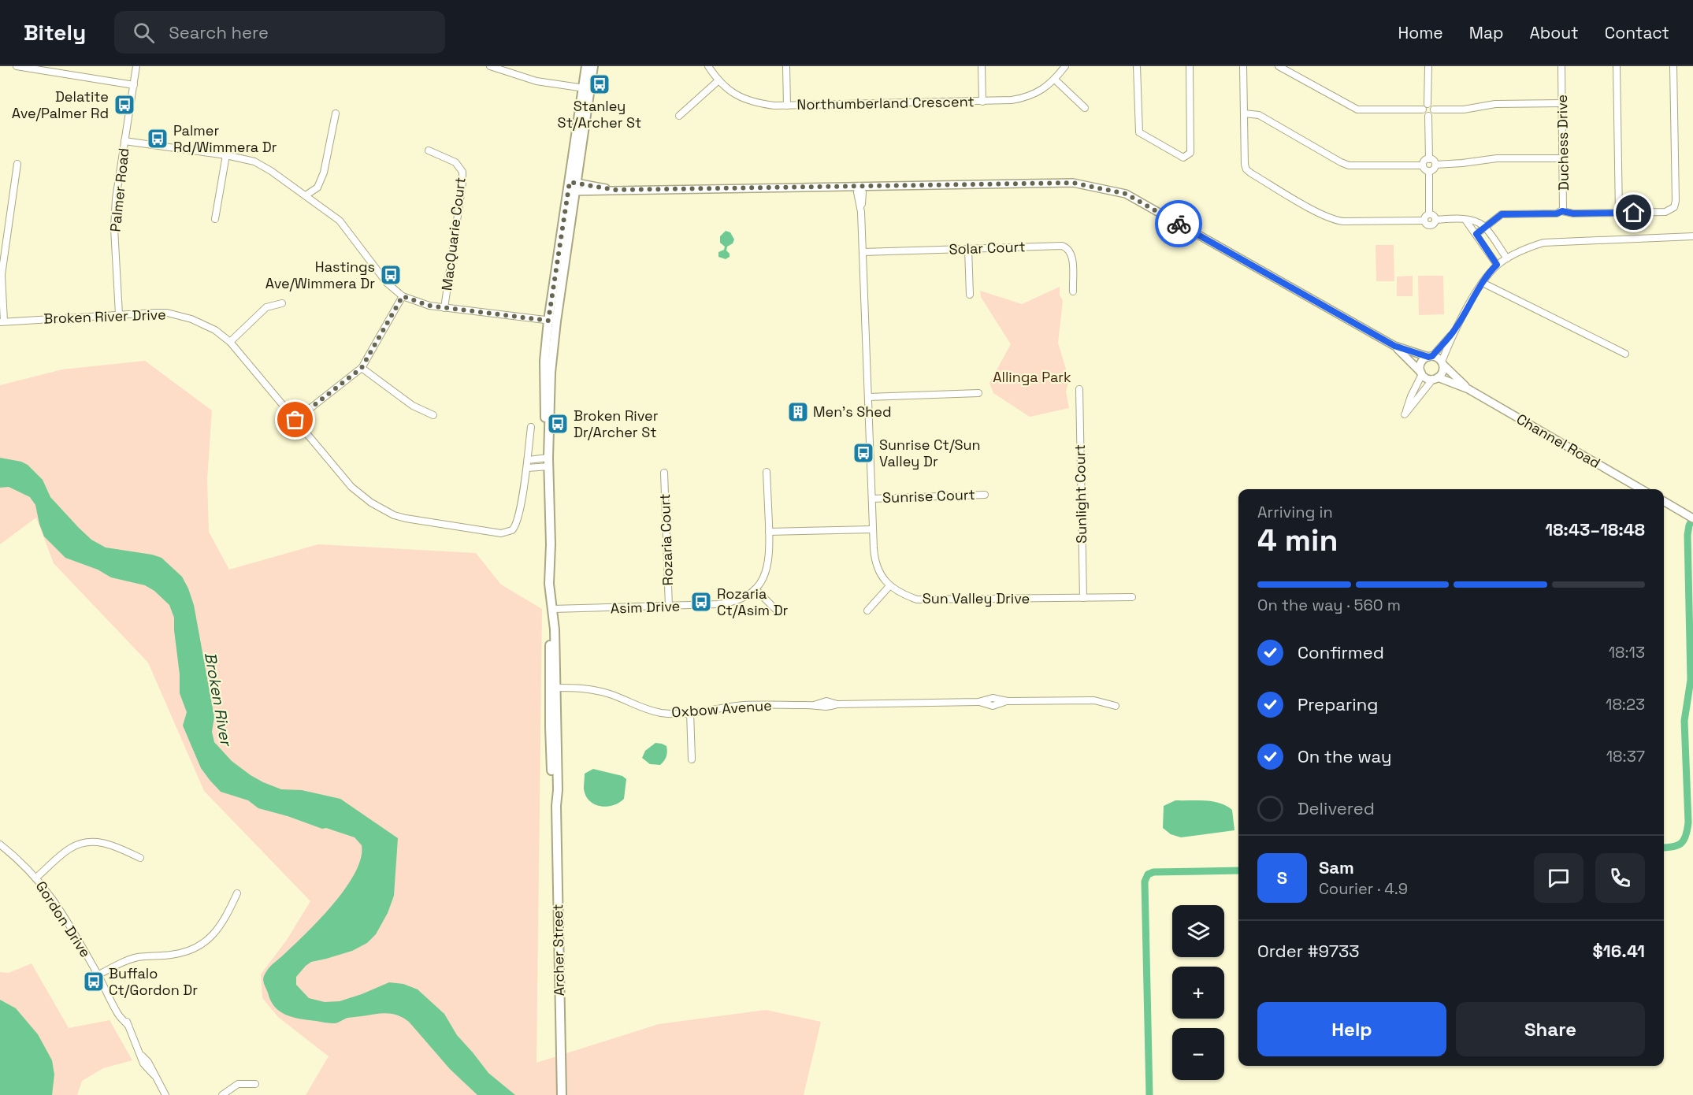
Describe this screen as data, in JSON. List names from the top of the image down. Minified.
{"streets":{"main road":["Archer Street"],"street":["Northumberland Crescent","Duchess Drive","Palmer Road","MacQuarie Court","Solar Court","Broken River Drive","Channel Road","Sunlight Court","Sunrise Court","Rozaria Court","Sun Valley Drive","Asim Drive","Oxbow Avenue","Gordon Drive"]},"crossings":[["Palmer Road","Broken River Drive"],["Sunlight Court","Sun Valley Drive"],["Rozaria Court","Asim Drive"],["Asim Drive","Archer Street"],["Oxbow Avenue","Archer Street"]],"water":["Broken River"],"parks":["Allinga Park"],"places":{"bus stop":["Stanley St/Archer St","Delatite Ave/Palmer Rd","Palmer Rd/Wimmera Dr","Hastings Ave/Wimmera Dr","Broken River Dr/Archer St","Sunrise Ct/Sun Valley Dr","Rozaria Ct/Asim Dr","Buffalo Ct/Gordon Dr"],"building":["Men's Shed"]},"page":{"header":"Bitely","search":"Search here","nav":["Home","Map","About","Contact"],"heading":["4 min","Arriving in","18:43–18:48"],"panel":["Sam","Courier · 4.9","Order #9733","$16.41"],"bar":"On the way · 560 m","list":[["Confirmed","18:13"],["Preparing","18:23"],["On the way","18:37"],"Delivered"],"round":"S","map_buttons":["+","−"],"buttons":["Help","Share"]}}
